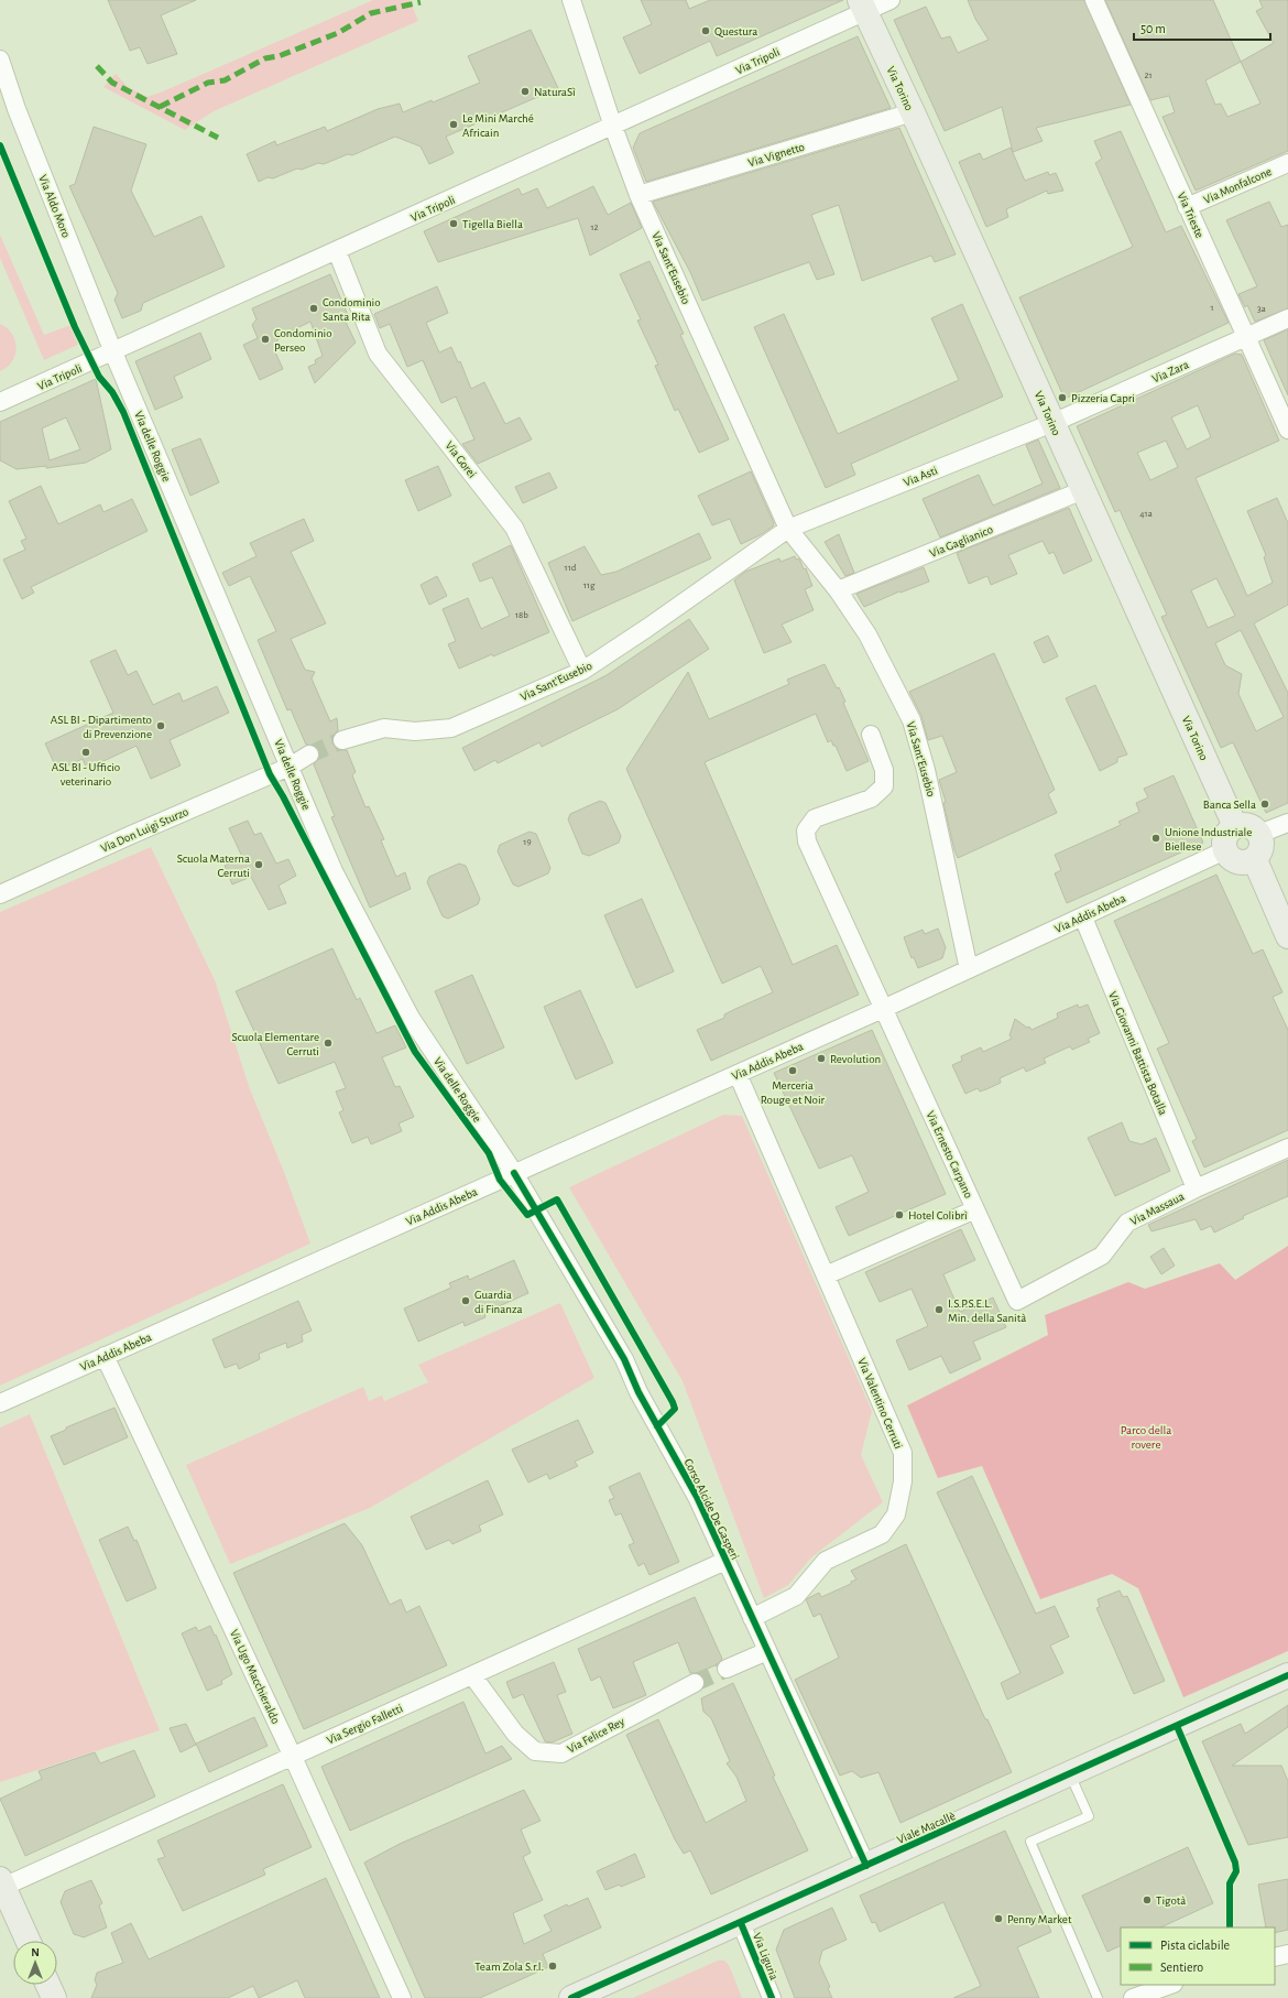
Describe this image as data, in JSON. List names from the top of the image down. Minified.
{"streets":{"street":["Via Tripoli","Via Torino","Via Vignetto","Via Monfalcone","Via Aldo Moro","Via Trieste","Via Sant'Eusebio","Via Zara","Via delle Roggie","Via Gorei","Via Asti","Via Gaglianico","Via Don Luigi Sturzo","Via Addis Abeba","Via Giovanni Battista Botalla","Via Ernesto Carpano","Via Massaua","Via Valentino Cerruti","Corso Alcide De Gasperi","Via Ugo Macchieraldo","Via Sergio Falletti","Via Felice Rey","Viale Macallè","Via Liguria"]},"crossings":[["Via Tripoli","Via Torino"],["Via Tripoli","Via Aldo Moro"],["Via Tripoli","Via Sant'Eusebio"],["Via Tripoli","Via delle Roggie"],["Via Tripoli","Via Gorei"],["Via Torino","Via Vignetto"],["Via Torino","Via Zara"],["Via Torino","Via Asti"],["Via Torino","Via Gaglianico"],["Via Torino","Via Addis Abeba"],["Via Vignetto","Via Sant'Eusebio"],["Via Monfalcone","Via Trieste"],["Via Aldo Moro","Via delle Roggie"],["Via Trieste","Via Zara"],["Via Sant'Eusebio","Via Gorei"],["Via Sant'Eusebio","Via Asti"],["Via Sant'Eusebio","Via Gaglianico"],["Via Sant'Eusebio","Via Addis Abeba"],["Via Zara","Via Asti"],["Via delle Roggie","Via Don Luigi Sturzo"],["Via delle Roggie","Via Addis Abeba"],["Via delle Roggie","Corso Alcide De Gasperi"],["Via Addis Abeba","Via Giovanni Battista Botalla"],["Via Addis Abeba","Via Ernesto Carpano"],["Via Addis Abeba","Via Valentino Cerruti"],["Via Addis Abeba","Corso Alcide De Gasperi"],["Via Addis Abeba","Via Ugo Macchieraldo"],["Via Giovanni Battista Botalla","Via Massaua"],["Via Ernesto Carpano","Via Massaua"],["Via Valentino Cerruti","Corso Alcide De Gasperi"],["Corso Alcide De Gasperi","Via Sergio Falletti"],["Corso Alcide De Gasperi","Viale Macallè"],["Via Ugo Macchieraldo","Via Sergio Falletti"],["Via Sergio Falletti","Via Felice Rey"],["Viale Macallè","Via Liguria"]],"parks":["Parco della rovere"],"places":["Questura","NaturaSì","Le Mini Marché Africain","Tigella Biella","Condominio Santa Rita","Condominio Perseo","Pizzeria Capri","ASL BI - Dipartimento di Prevenzione","ASL BI - Ufficio veterinario","Banca Sella","Unione Industriale Biellese","Scuola Materna Cerruti","Scuola Elementare Cerruti","Revolution","Merceria Rouge et Noir","Hotel Colibrì","Guardia di Finanza","I.S.P.S.E.L. Min. della Sanità","Tigotà","Penny Market","Team Zola S.r.l."],"house_numbers":["21","12","1","3a","41a","11d","11g","18b","19"],"legend":["Pista ciclabile","Sentiero"],"scale_bar":"50 m","north":"top"}
